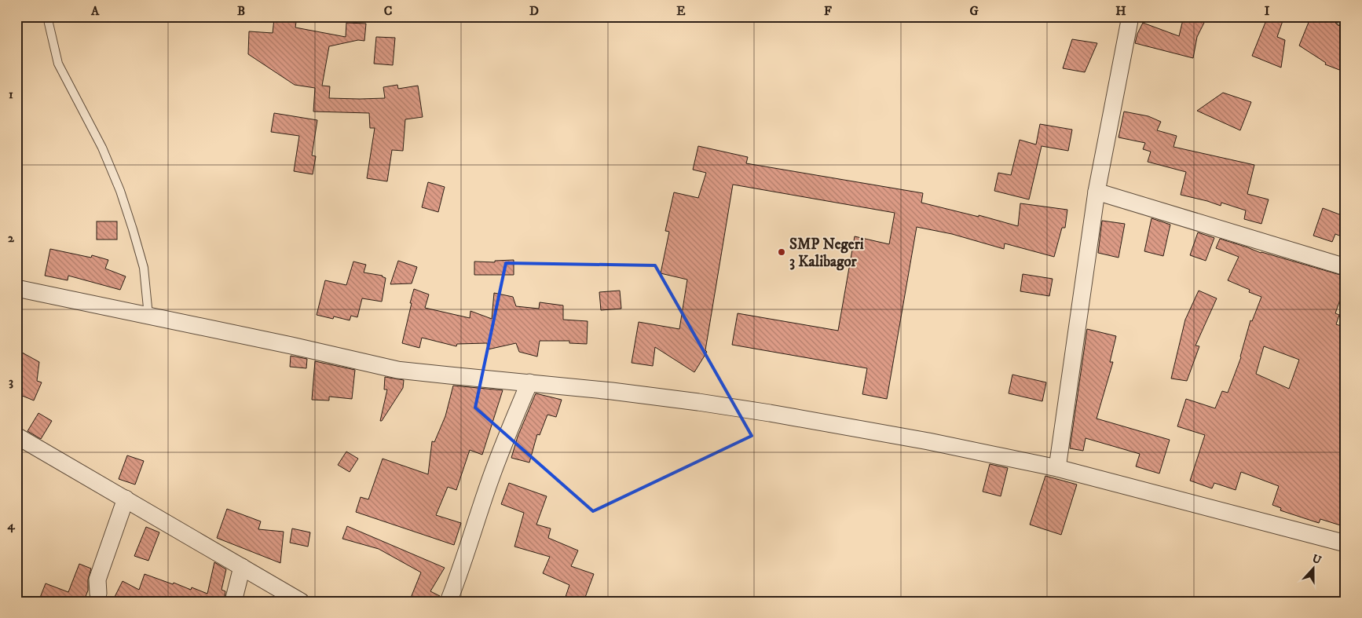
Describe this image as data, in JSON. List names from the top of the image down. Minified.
{"places":["SMP Negeri 3 Kalibagor"],"north":"top","grid":{"columns":["A","B","C","D","E","F","G","H","I"],"rows":["1","2","3","4"]}}
